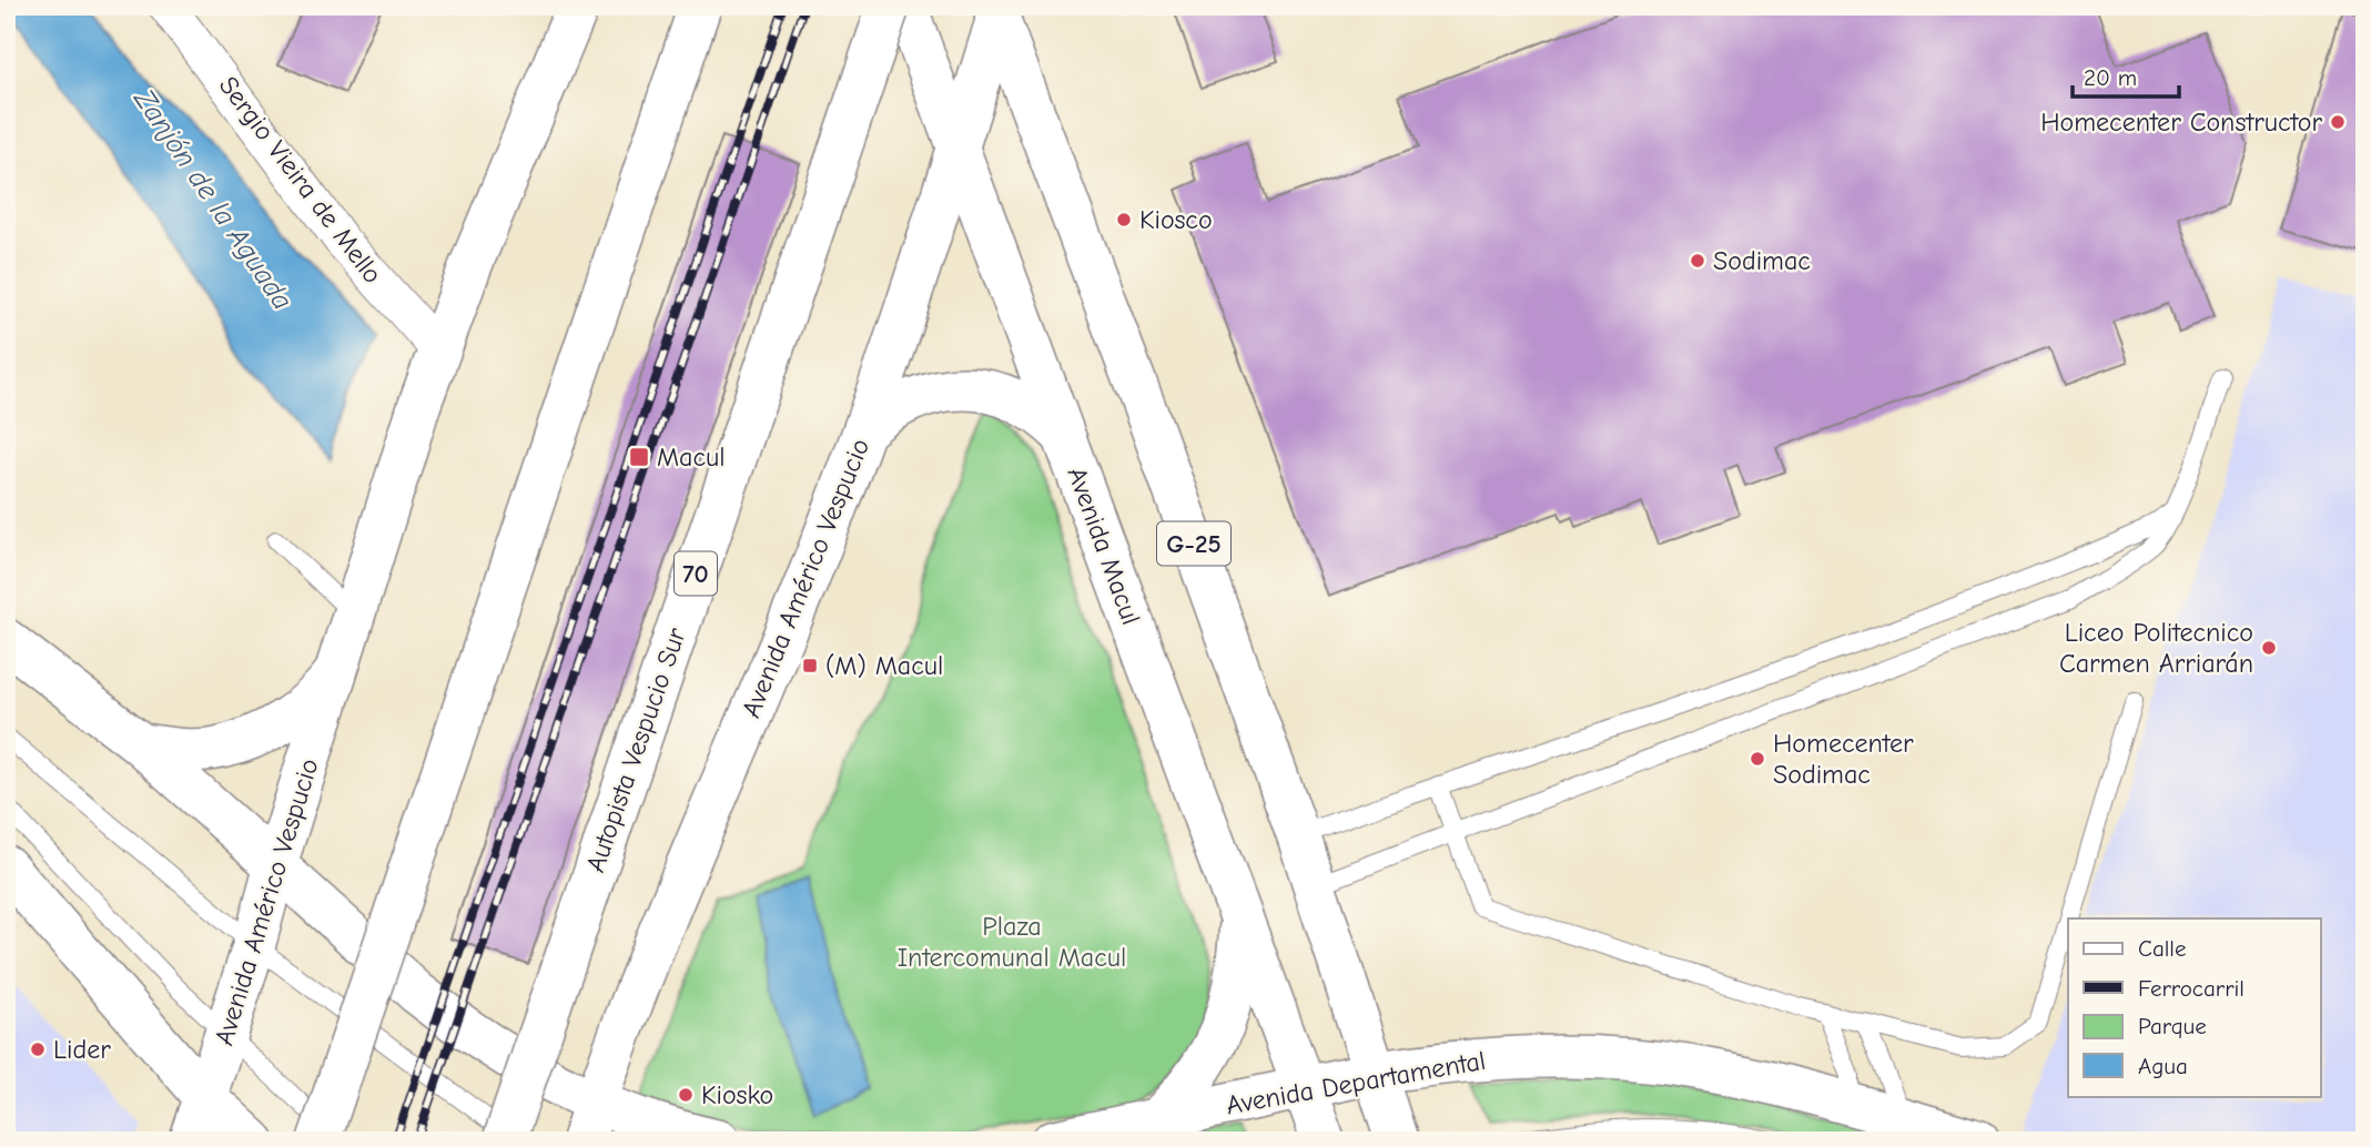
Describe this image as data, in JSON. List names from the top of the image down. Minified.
{"streets":{"main road":["G-25","Avenida Macul","70","Avenida Américo Vespucio","Autopista Vespucio Sur","Avenida Departamental"],"street":["Sergio Vieira de Mello"]},"crossings":[["Sergio Vieira de Mello","Avenida Américo Vespucio"],["G-25","Avenida Américo Vespucio"],["G-25","Avenida Departamental"],["Avenida Macul","Avenida Américo Vespucio"],["Avenida Macul","Avenida Departamental"]],"water":["Zanjón de la Aguada"],"parks":["Plaza Intercomunal Macul"],"places":{"other":["Homecenter Constructor","Kiosco","Sodimac","Liceo Politecnico Carmen Arriarán","Homecenter Sodimac","Lider","Kiosko"],"transit":["Macul","(M) Macul"]},"legend":["Calle","Ferrocarril","Parque","Agua"],"scale_bar":"20 m"}
